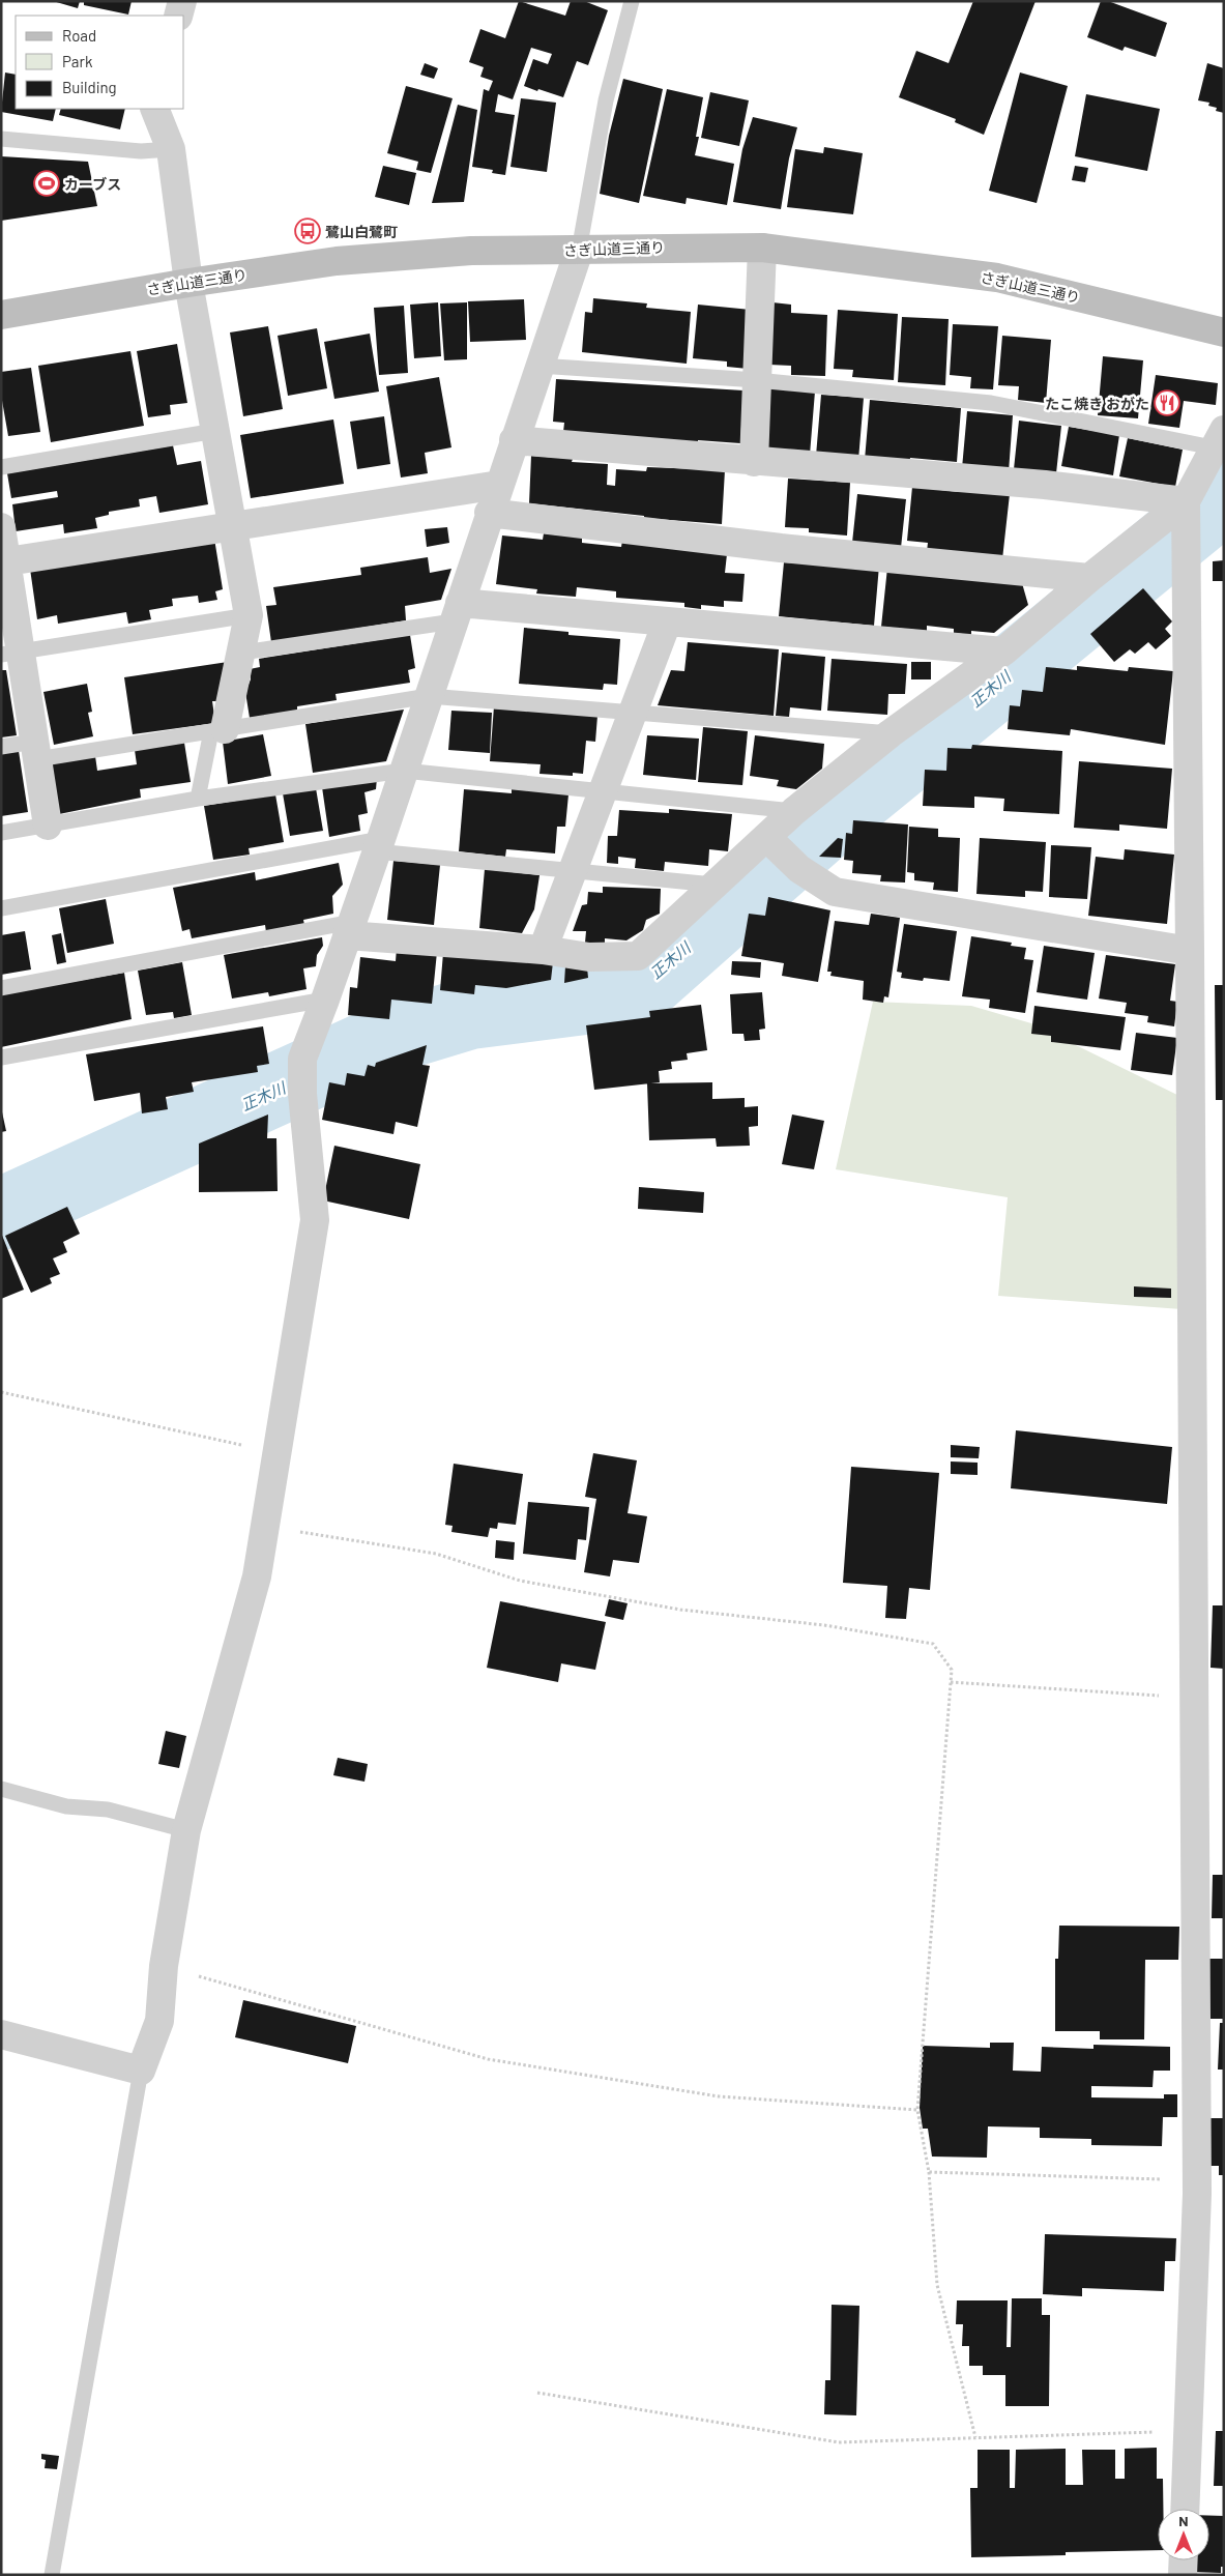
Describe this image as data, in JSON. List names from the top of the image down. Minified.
{"streets":{"street":["さぎ山道三通り"]},"water":["正木川"],"places":{"sports":["カーブス"],"bus stop":["鷺山白鷺町"],"restaurant":["たこ焼き おがた"]},"legend":["Road","Park","Building"],"north":"top"}
